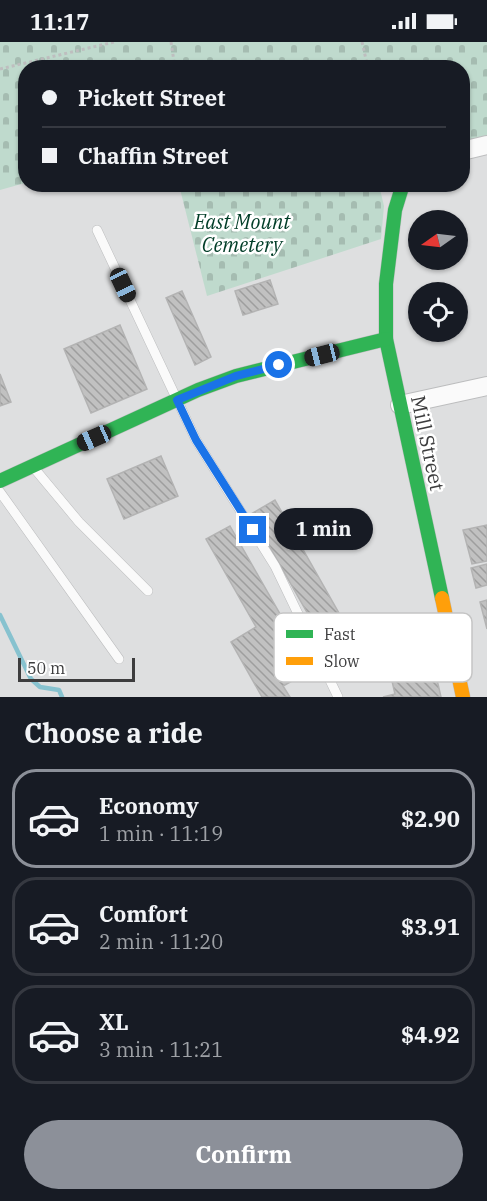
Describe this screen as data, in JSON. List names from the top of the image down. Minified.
{"streets":{"street":["Mill Street"]},"parks":["East Mount Cemetery"],"legend":["Fast","Slow"],"scale_bar":"50 m","north":"left","page":{"status":"11:17","banner":["Pickett Street","Chaffin Street"],"bubble":"1 min","scale":"50 m","heading":"Choose a ride","list":[{"name":"Economy","note":"1 min · 11:19","value":"$2.90"},{"name":"Comfort","note":"2 min · 11:20","value":"$3.91"},{"name":"XL","note":"3 min · 11:21","value":"$4.92"}],"buttons":"Confirm"}}
